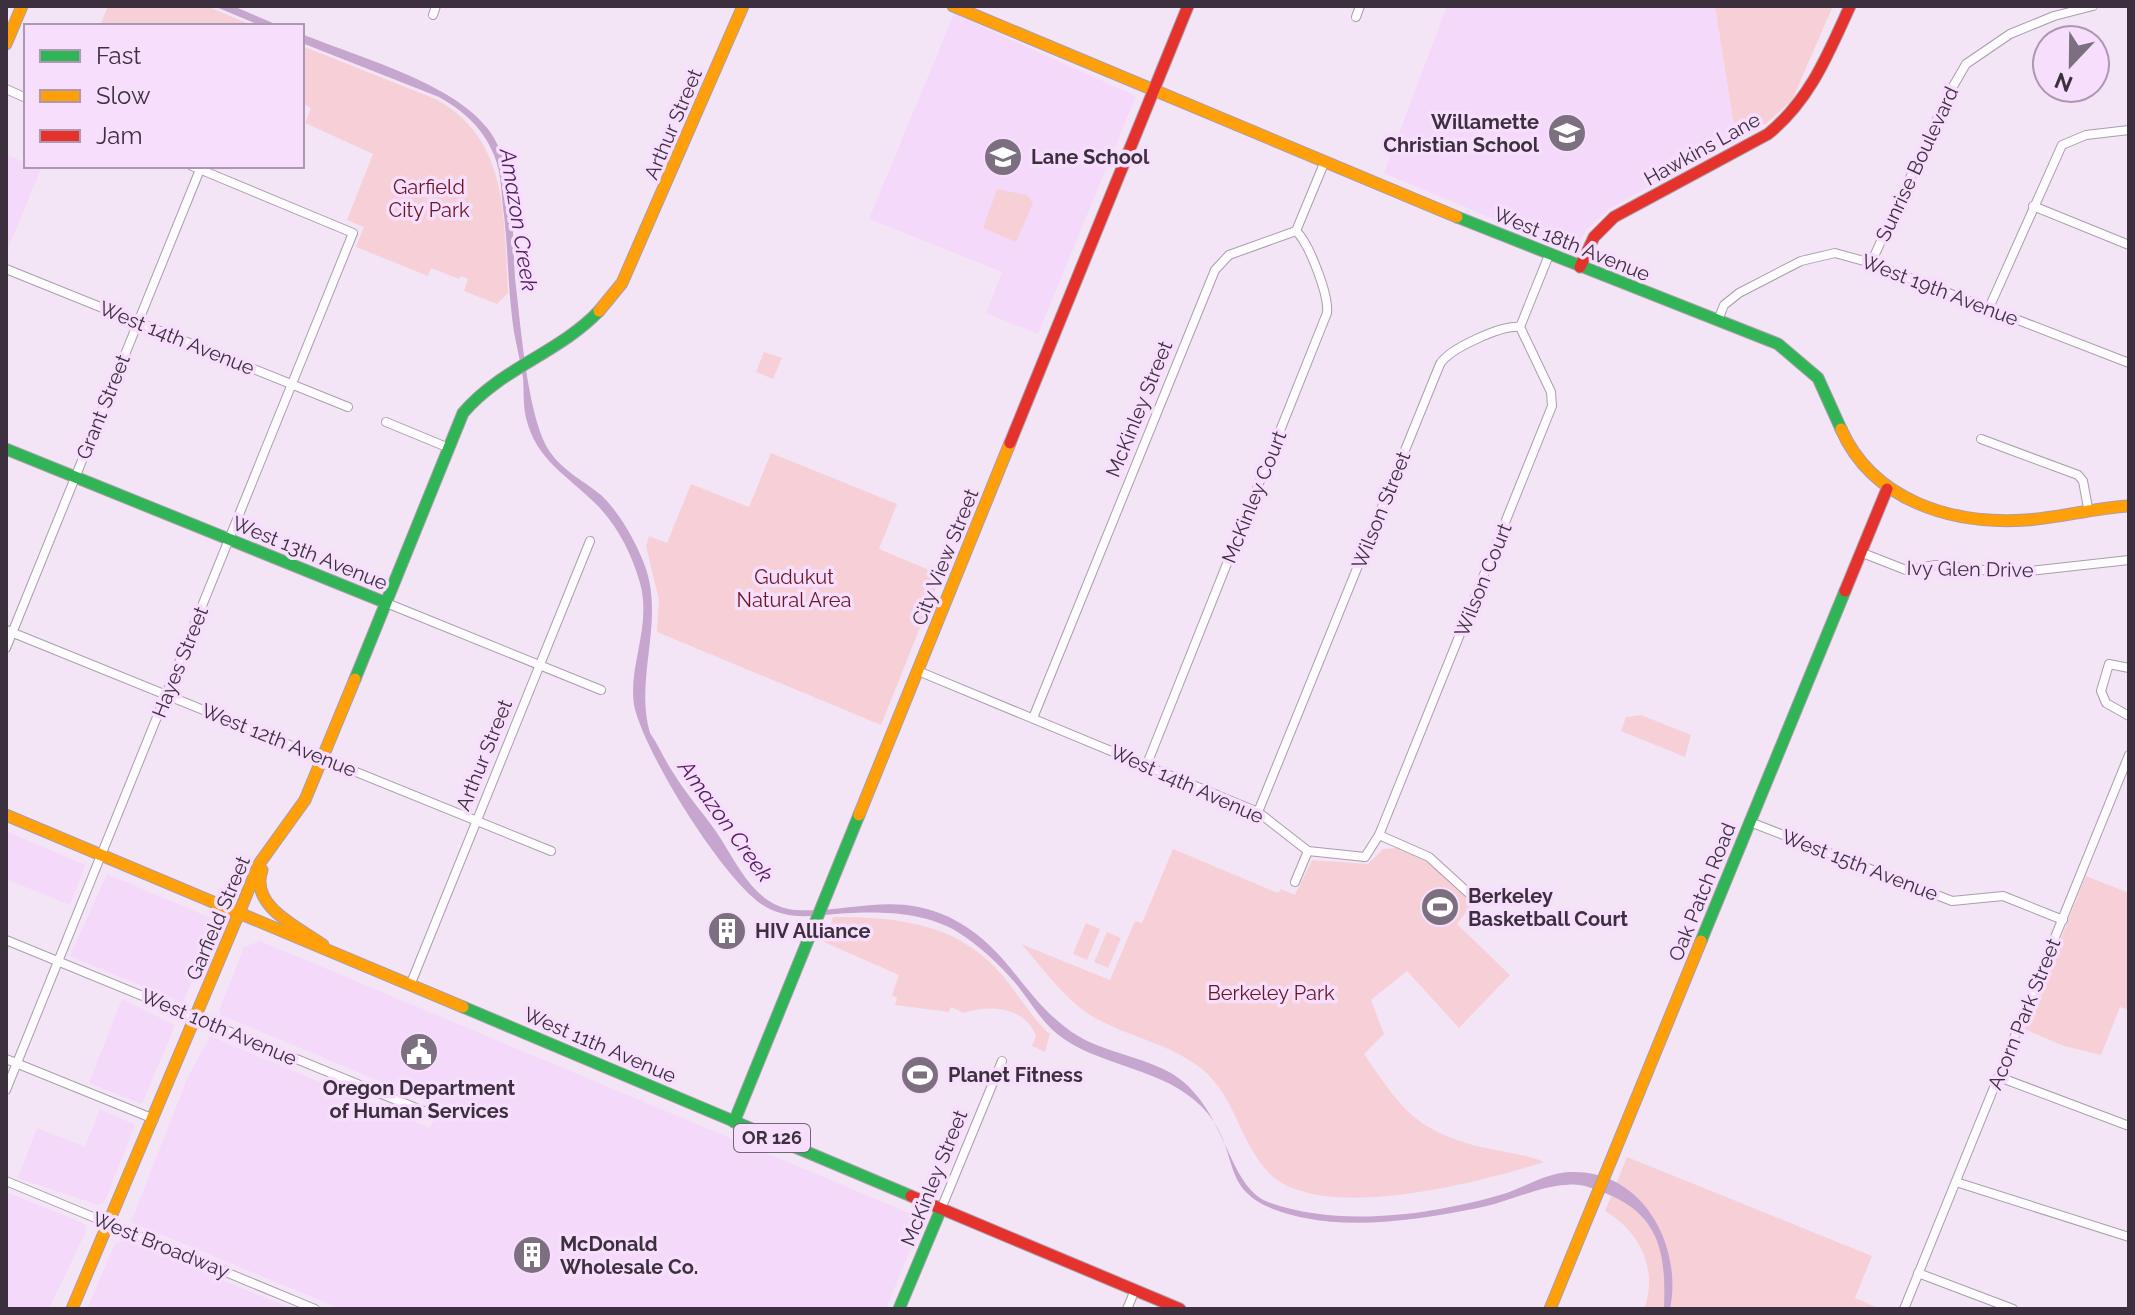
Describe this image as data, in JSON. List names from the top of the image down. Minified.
{"streets":{"main road":["Arthur Street","Hawkins Lane","West 18th Avenue","McKinley Street","West 13th Avenue","City View Street","Oak Patch Road","Garfield Street","West 11th Avenue","OR 126"],"street":["Sunrise Boulevard","West 19th Avenue","West 14th Avenue","Grant Street","McKinley Court","Wilson Street","Ivy Glen Drive","Wilson Court","Hayes Street","West 12th Avenue","West 15th Avenue","Acorn Park Street","West 10th Avenue","West Broadway"]},"crossings":[["Arthur Street","West 13th Avenue"],["Arthur Street","West 12th Avenue"],["Arthur Street","Garfield Street"],["Arthur Street","West 11th Avenue"],["Hawkins Lane","West 18th Avenue"],["Sunrise Boulevard","West 19th Avenue"],["West 18th Avenue","West 19th Avenue"],["West 18th Avenue","City View Street"],["West 18th Avenue","Oak Patch Road"],["West 14th Avenue","Grant Street"],["West 14th Avenue","McKinley Street"],["West 14th Avenue","McKinley Court"],["West 14th Avenue","Wilson Street"],["West 14th Avenue","City View Street"],["West 14th Avenue","Hayes Street"],["Grant Street","West 13th Avenue"],["Grant Street","West 12th Avenue"],["McKinley Street","McKinley Court"],["McKinley Street","West 11th Avenue"],["Wilson Street","Wilson Court"],["West 13th Avenue","Hayes Street"],["West 13th Avenue","Garfield Street"],["City View Street","West 11th Avenue"],["Ivy Glen Drive","Oak Patch Road"],["Hayes Street","West 12th Avenue"],["Hayes Street","West 10th Avenue"],["Hayes Street","West 11th Avenue"],["West 12th Avenue","Garfield Street"],["West 15th Avenue","Oak Patch Road"],["West 15th Avenue","Acorn Park Street"],["Garfield Street","West 10th Avenue"],["Garfield Street","West 11th Avenue"],["Garfield Street","West Broadway"]],"water":["Amazon Creek"],"parks":["Garfield City Park","Gudukut Natural Area","Berkeley Park"],"places":{"school or university":["Willamette Christian School","Lane School"],"sports":["Berkeley Basketball Court","Planet Fitness"],"building":["HIV Alliance","McDonald Wholesale Co."],"public building":["Oregon Department of Human Services"]},"legend":["Fast","Slow","Jam"],"north":"bottom"}
